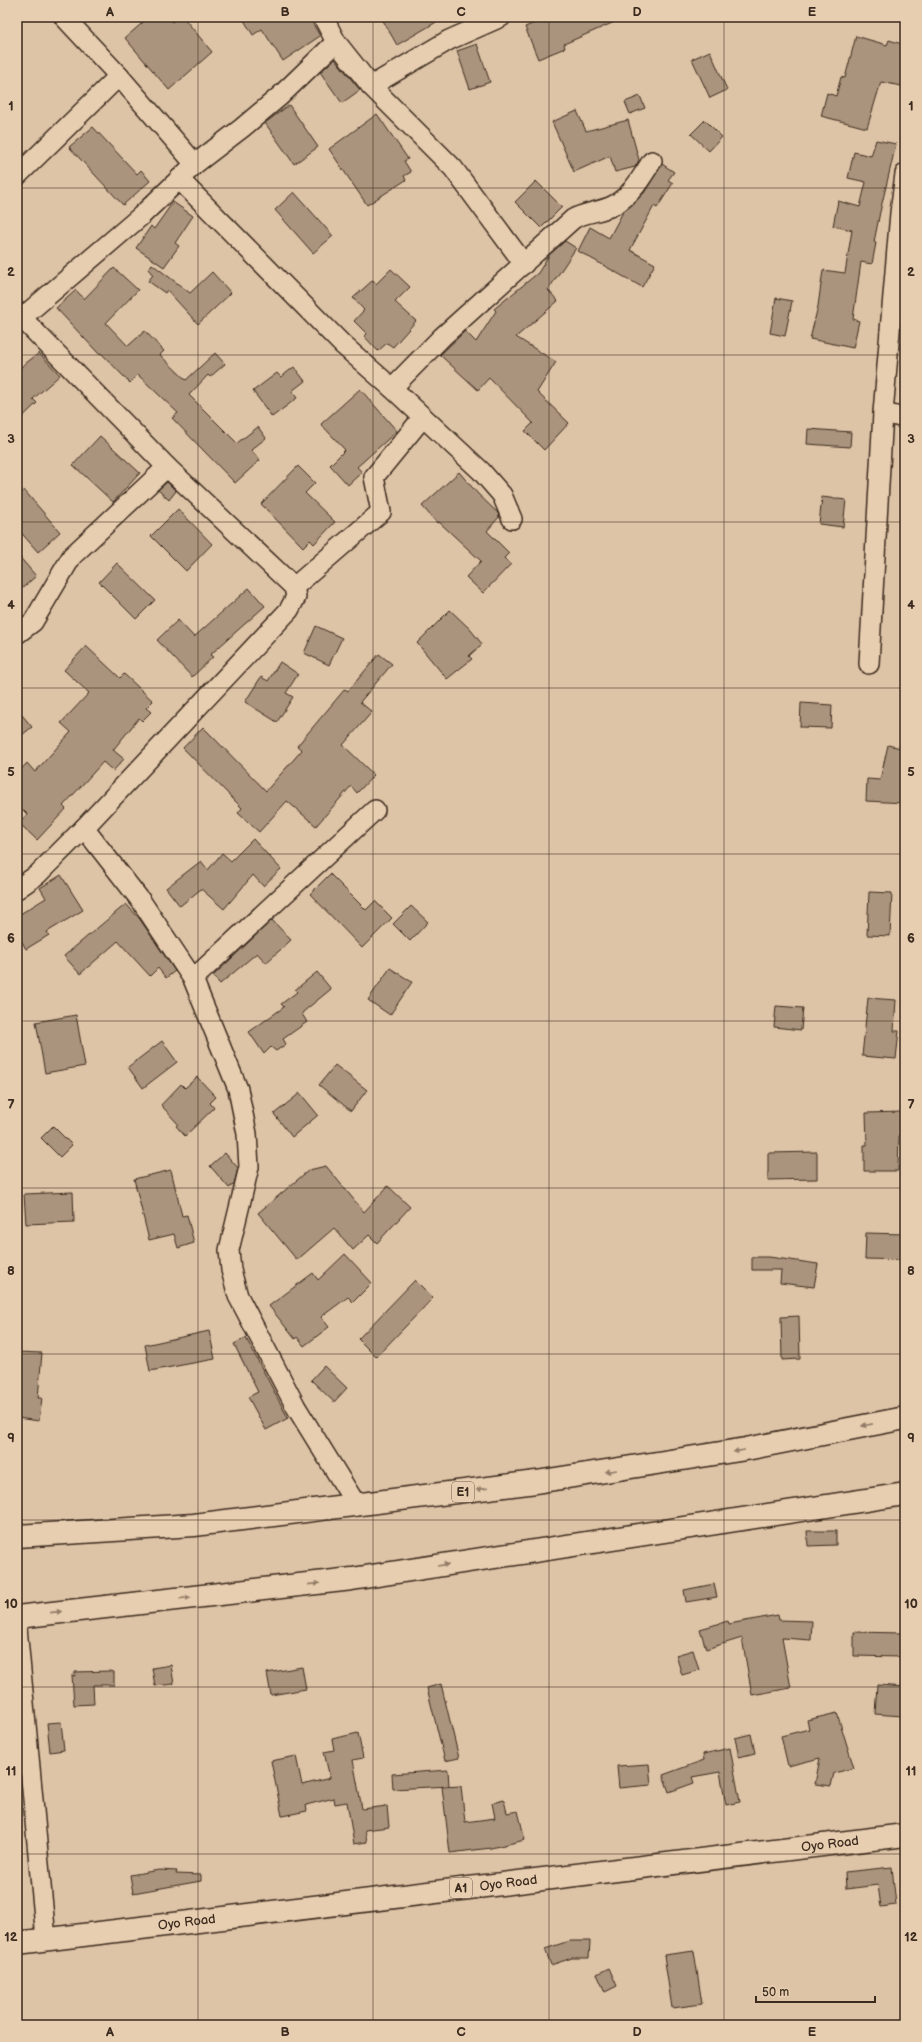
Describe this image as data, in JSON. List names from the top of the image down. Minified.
{"streets":{"highway":["E1","Oyo Road","A1"]},"scale_bar":"50 m","grid":{"columns":["A","B","C","D","E"],"rows":["1","2","3","4","5","6","7","8","9","10","11","12"]}}
